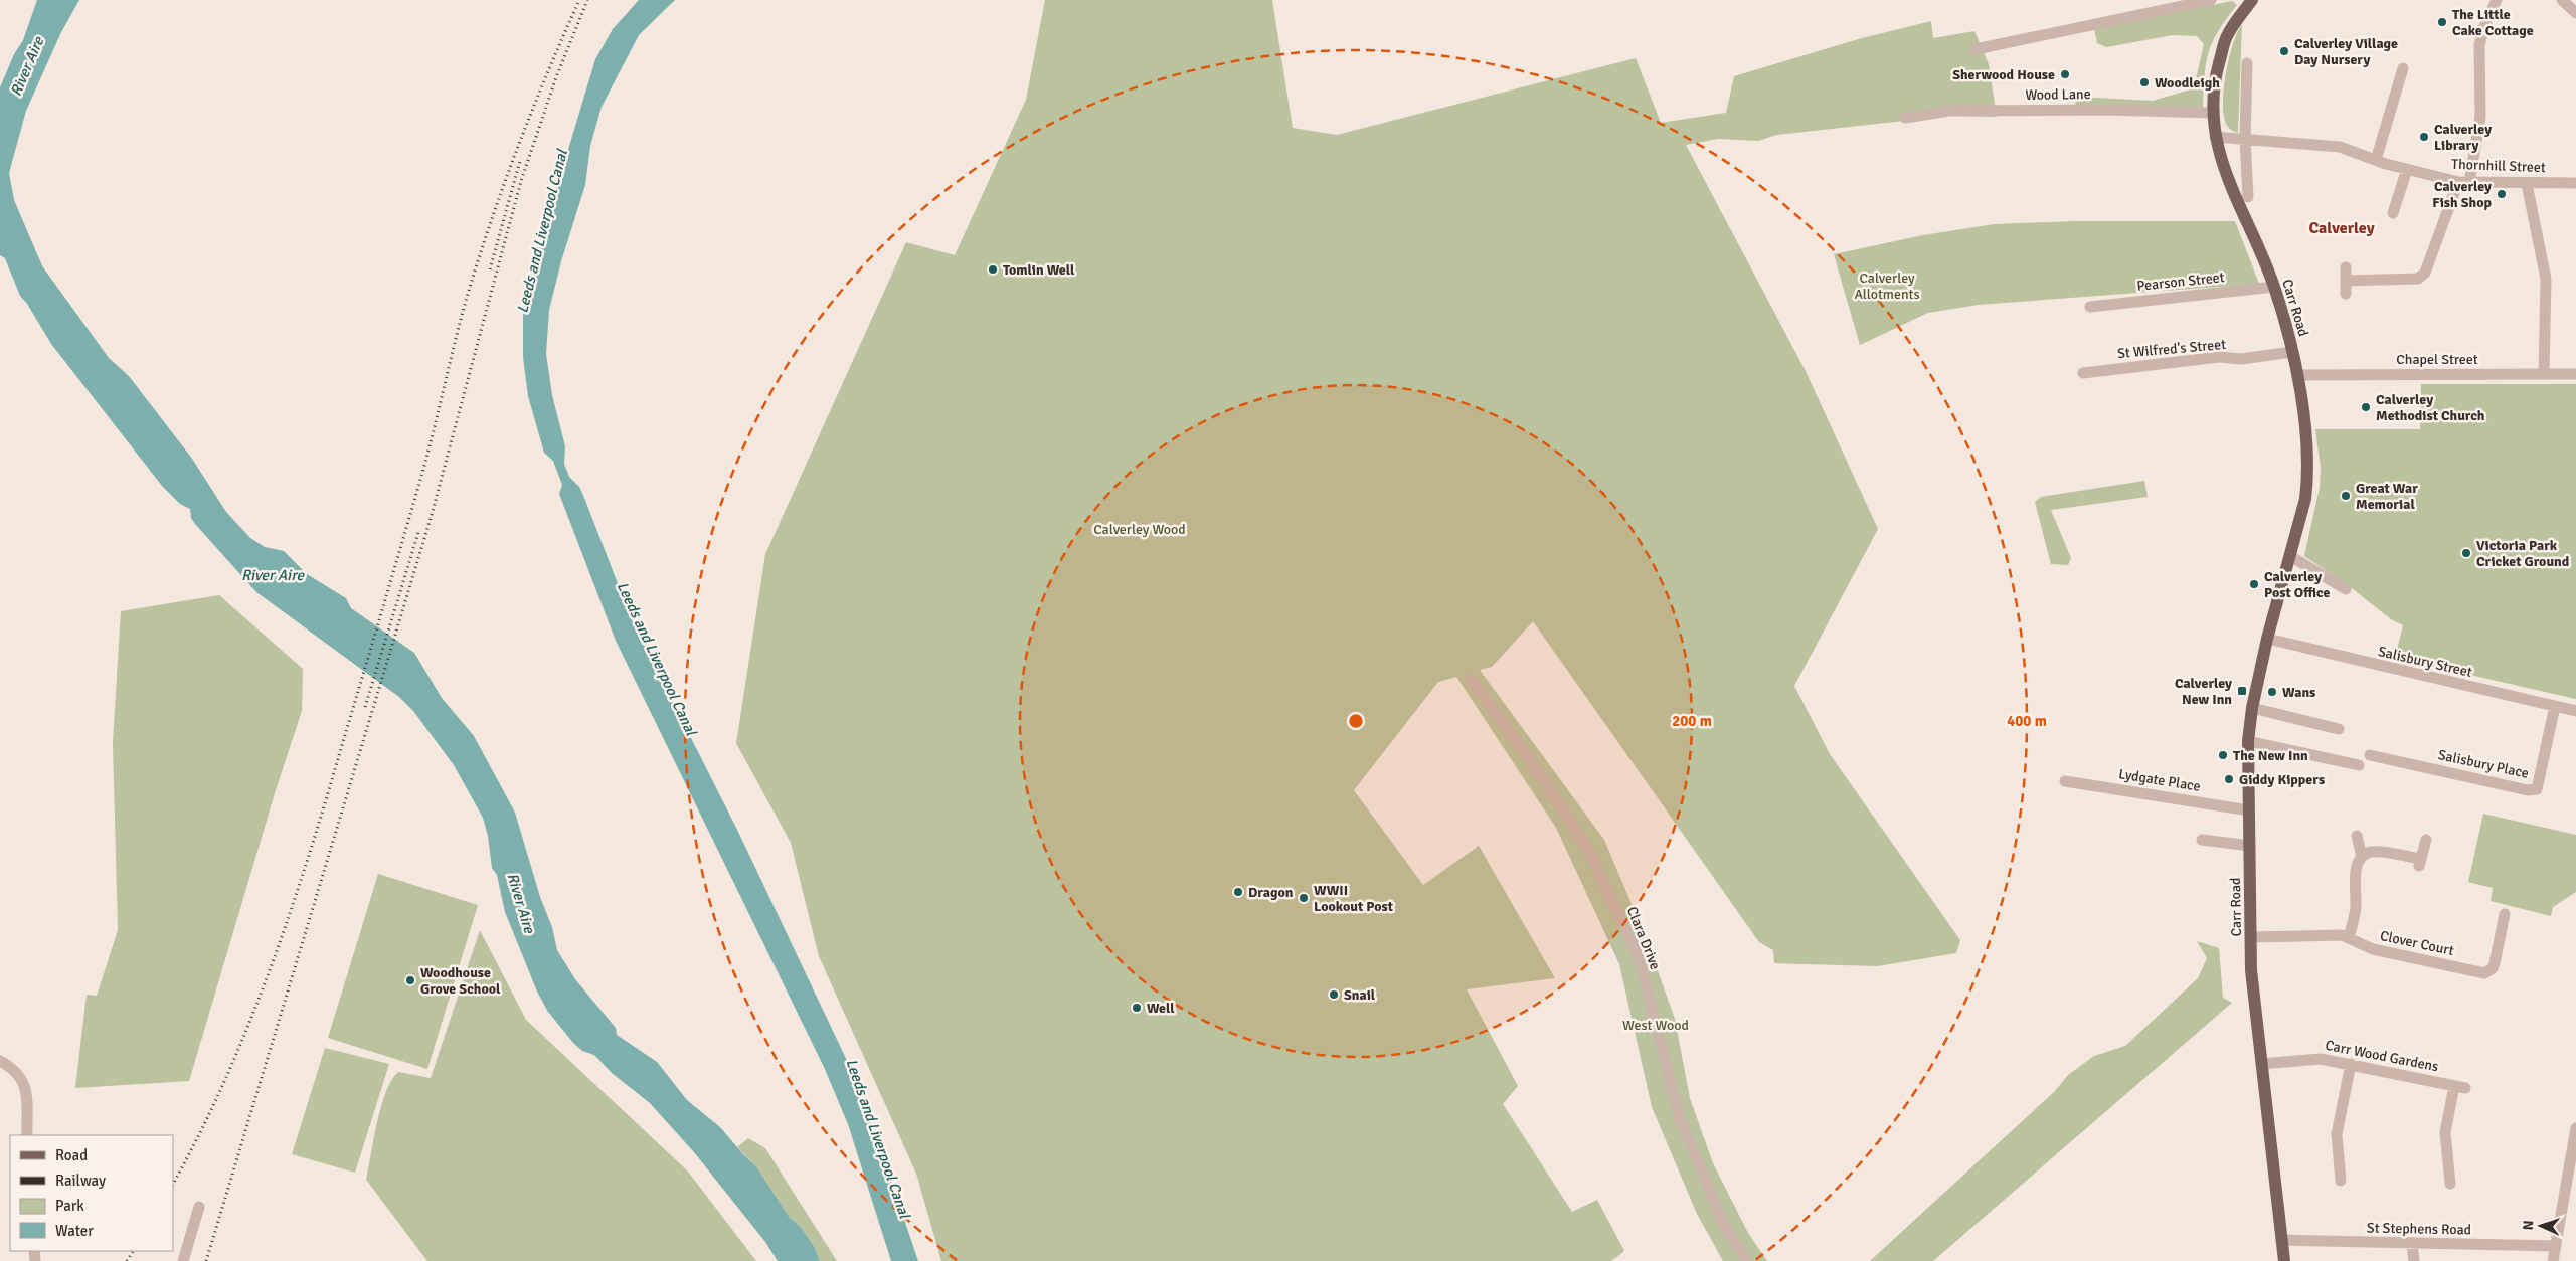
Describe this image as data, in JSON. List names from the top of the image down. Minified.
{"streets":{"main road":["Carr Road"],"street":["Wood Lane","Thornhill Street","Pearson Street","St Wilfred's Street","Chapel Street","Salisbury Street","Salisbury Place","Lydgate Place","Clara Drive","Clover Court","Carr Wood Gardens","St Stephens Road"]},"crossings":[["Wood Lane","Carr Road"],["Thornhill Street","Carr Road"],["Pearson Street","Carr Road"],["Carr Road","St Wilfred's Street"],["Carr Road","Chapel Street"],["Carr Road","Salisbury Street"],["Carr Road","Lydgate Place"],["Carr Road","Clover Court"],["Carr Road","Carr Wood Gardens"],["Carr Road","St Stephens Road"],["Salisbury Street","Salisbury Place"]],"districts":["Calverley"],"water":["River Aire","Leeds and Liverpool Canal"],"parks":["Calverley Allotments","Calverley Wood","West Wood"],"places":{"other":["The Little Cake Cottage","Calverley Village Day Nursery","Sherwood House","Woodleigh","Calverley Library","Calverley Fish Shop","Tomlin Well","Calverley Methodist Church","Great War Memorial","Victoria Park Cricket Ground","Calverley Post Office","Wans","The New Inn","Giddy Kippers","Dragon","WWII Lookout Post","Woodhouse Grove School","Snail","Well"],"transit":["Calverley New Inn"]},"legend":["Road","Railway","Park","Water"],"north":"left","rings":["200 m","400 m"]}
